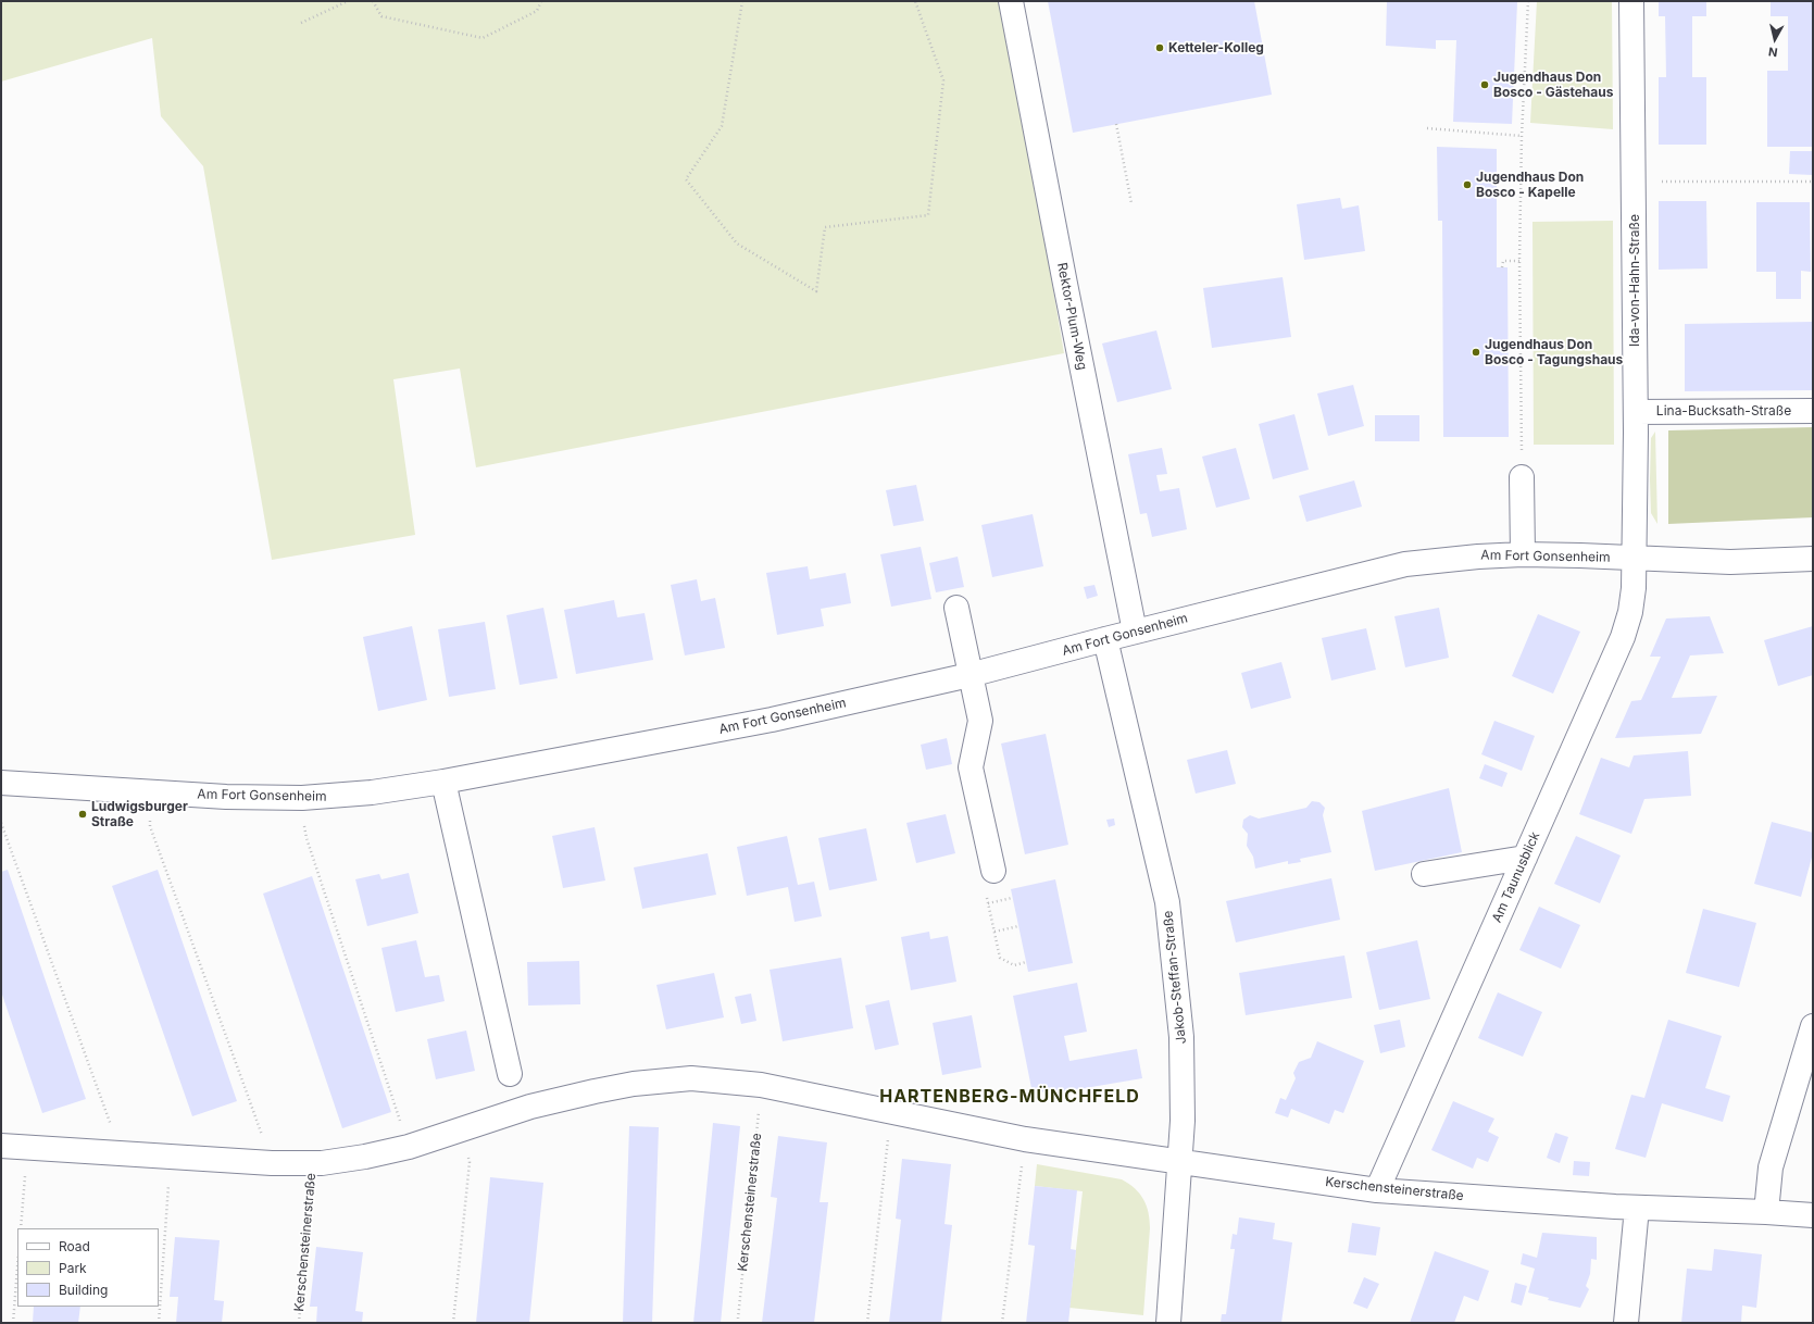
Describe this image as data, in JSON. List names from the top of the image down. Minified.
{"streets":{"street":["Ida-von-Hahn-Straße","Rektor-Plum-Weg","Lina-Bucksath-Straße","Am Fort Gonsenheim","Am Taunusblick","Jakob-Steffan-Straße","Kerschensteinerstraße"]},"crossings":[["Ida-von-Hahn-Straße","Lina-Bucksath-Straße"],["Ida-von-Hahn-Straße","Am Fort Gonsenheim"],["Ida-von-Hahn-Straße","Am Taunusblick"],["Rektor-Plum-Weg","Am Fort Gonsenheim"],["Am Fort Gonsenheim","Am Taunusblick"],["Am Fort Gonsenheim","Jakob-Steffan-Straße"],["Am Fort Gonsenheim","Kerschensteinerstraße"],["Am Taunusblick","Kerschensteinerstraße"],["Jakob-Steffan-Straße","Kerschensteinerstraße"]],"districts":["HARTENBERG-MÜNCHFELD"],"places":["Ketteler-Kolleg","Jugendhaus Don Bosco - Gästehaus","Jugendhaus Don Bosco - Kapelle","Jugendhaus Don Bosco - Tagungshaus","Ludwigsburger Straße"],"legend":["Road","Park","Building"],"north":"bottom"}
